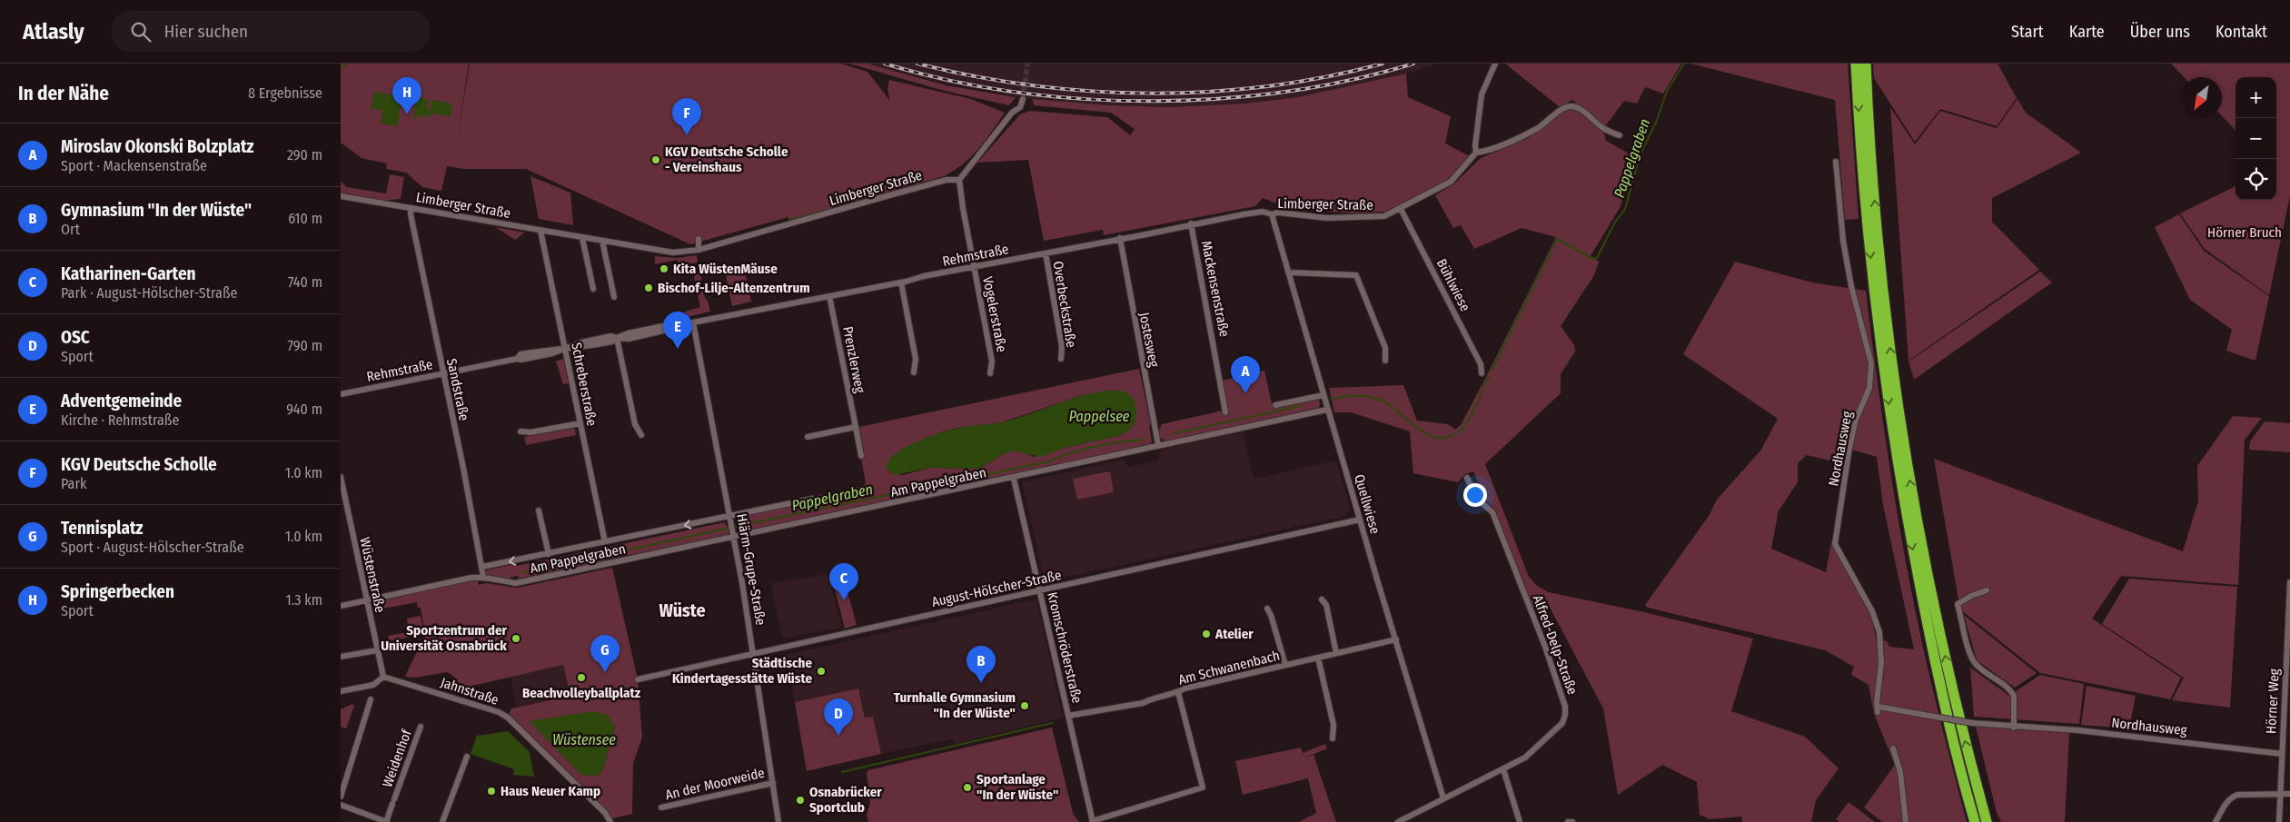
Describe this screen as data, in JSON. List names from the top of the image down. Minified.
{"streets":{"street":["Limberger Straße","Rehmstraße","Bühlwiese","Mackensenstraße","Overbeckstraße","Vogelerstraße","Jostesweg","Prenzlerweg","Schreberstraße","Sandstraße","Nordhausweg","Am Pappelgraben","Quellwiese","Hiärm-Grupe-Straße","Wüstenstraße","August-Hölscher-Straße","Alfred-Delp-Straße","Kromschröderstraße","Am Schwanenbach","Jahnstraße","Hörner Weg","Weidenhof","An der Moorweide"]},"crossings":[["Limberger Straße","Rehmstraße"],["Limberger Straße","Bühlwiese"],["Limberger Straße","Vogelerstraße"],["Limberger Straße","Schreberstraße"],["Limberger Straße","Sandstraße"],["Limberger Straße","Quellwiese"],["Rehmstraße","Mackensenstraße"],["Rehmstraße","Overbeckstraße"],["Rehmstraße","Vogelerstraße"],["Rehmstraße","Jostesweg"],["Rehmstraße","Prenzlerweg"],["Rehmstraße","Schreberstraße"],["Rehmstraße","Sandstraße"],["Rehmstraße","Hiärm-Grupe-Straße"],["Jostesweg","Am Pappelgraben"],["Schreberstraße","Am Pappelgraben"],["Sandstraße","Am Pappelgraben"],["Nordhausweg","Hörner Weg"],["Am Pappelgraben","Quellwiese"],["Am Pappelgraben","Hiärm-Grupe-Straße"],["Am Pappelgraben","Wüstenstraße"],["Am Pappelgraben","Kromschröderstraße"],["Quellwiese","August-Hölscher-Straße"],["Quellwiese","Alfred-Delp-Straße"],["Quellwiese","Am Schwanenbach"],["Hiärm-Grupe-Straße","August-Hölscher-Straße"],["Hiärm-Grupe-Straße","An der Moorweide"],["Wüstenstraße","Jahnstraße"],["August-Hölscher-Straße","Kromschröderstraße"],["Kromschröderstraße","Am Schwanenbach"]],"districts":["Wüste"],"water":["Pappelgraben","Pappelsee","Wüstensee"],"parks":["Hörner Bruch"],"places":["KGV Deutsche Scholle - Vereinshaus","Kita WüstenMäuse","Bischof-Lilje-Altenzentrum","Atelier","Sportzentrum der Universität Osnabrück","Städtische Kindertagesstätte Wüste","Beachvolleyballplatz","Turnhalle Gymnasium \"In der Wüste\"","Sportanlage \"In der Wüste\"","Haus Neuer Kamp","Osnabrücker Sportclub"],"north":"bottom left","page":{"header":"Atlasly","search":"Hier suchen","nav":["Start","Karte","Über uns","Kontakt"],"heading":["In der Nähe","8 Ergebnisse"],"map_buttons":["+","−"],"pins":["H","F","E","A","C","G","B","D"],"list":[{"mark":"A","name":"Miroslav Okonski Bolzplatz","note":"Sport · Mackensenstraße","value":"290 m"},{"mark":"B","name":"Gymnasium \"In der Wüste\"","note":"Ort","value":"610 m"},{"mark":"C","name":"Katharinen-Garten","note":"Park · August-Hölscher-Straße","value":"740 m"},{"mark":"D","name":"OSC","note":"Sport","value":"790 m"},{"mark":"E","name":"Adventgemeinde","note":"Kirche · Rehmstraße","value":"940 m"},{"mark":"F","name":"KGV Deutsche Scholle","note":"Park","value":"1.0 km"},{"mark":"G","name":"Tennisplatz","note":"Sport · August-Hölscher-Straße","value":"1.0 km"},{"mark":"H","name":"Springerbecken","note":"Sport","value":"1.3 km"}]}}
